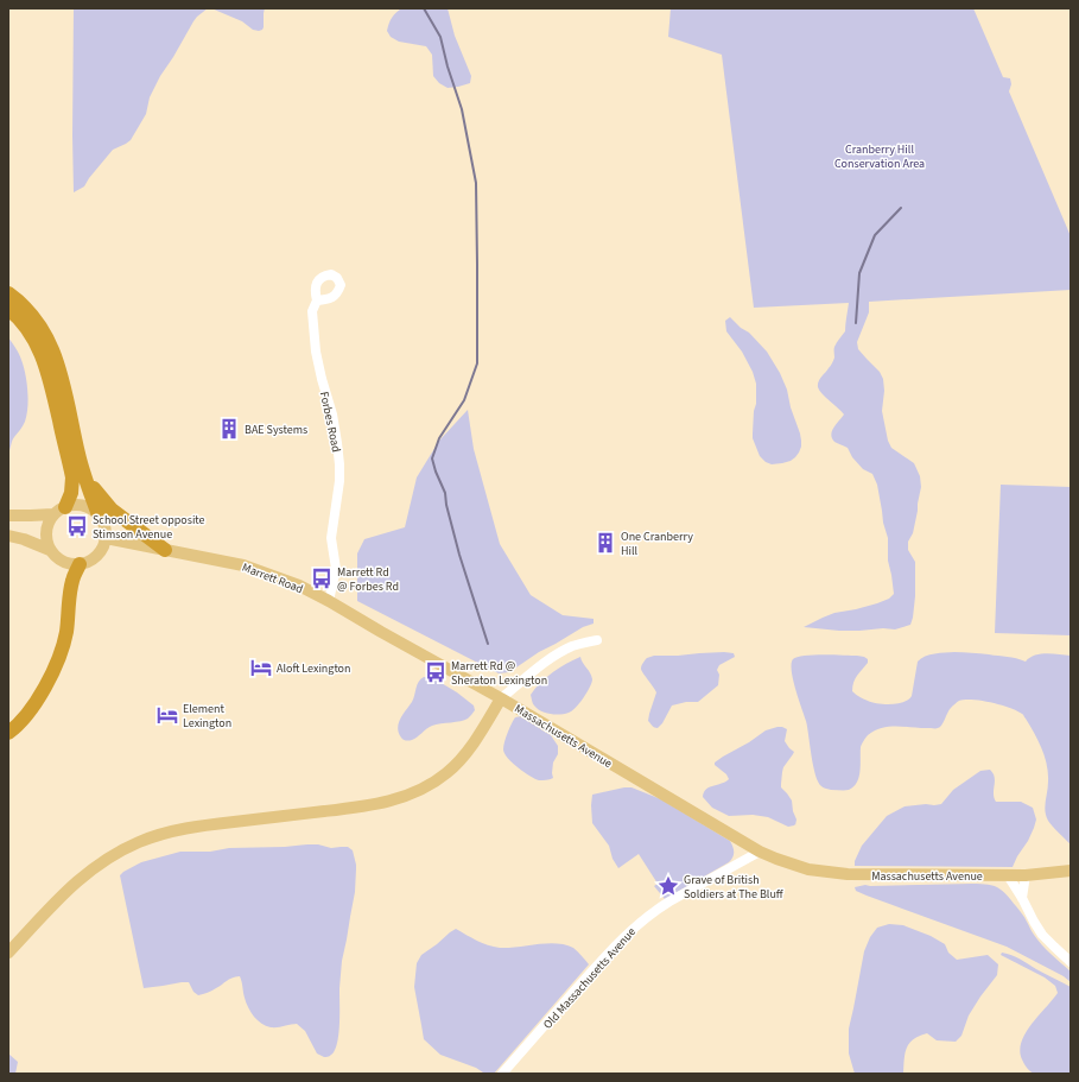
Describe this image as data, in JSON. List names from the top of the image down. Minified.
{"streets":{"main road":["Marrett Road","Massachusetts Avenue"],"street":["Forbes Road","Old Massachusetts Avenue"]},"crossings":[["Forbes Road","Marrett Road"],["Marrett Road","Massachusetts Avenue"],["Massachusetts Avenue","Old Massachusetts Avenue"]],"parks":["Cranberry Hill Conservation Area"],"places":{"building":["BAE Systems","One Cranberry Hill"],"bus stop":["School Street opposite Stimson Avenue","Marrett Rd @ Forbes Rd","Marrett Rd @ Sheraton Lexington"],"hotel":["Aloft Lexington","Element Lexington"],"place":["Grave of British Soldiers at The Bluff"]}}
